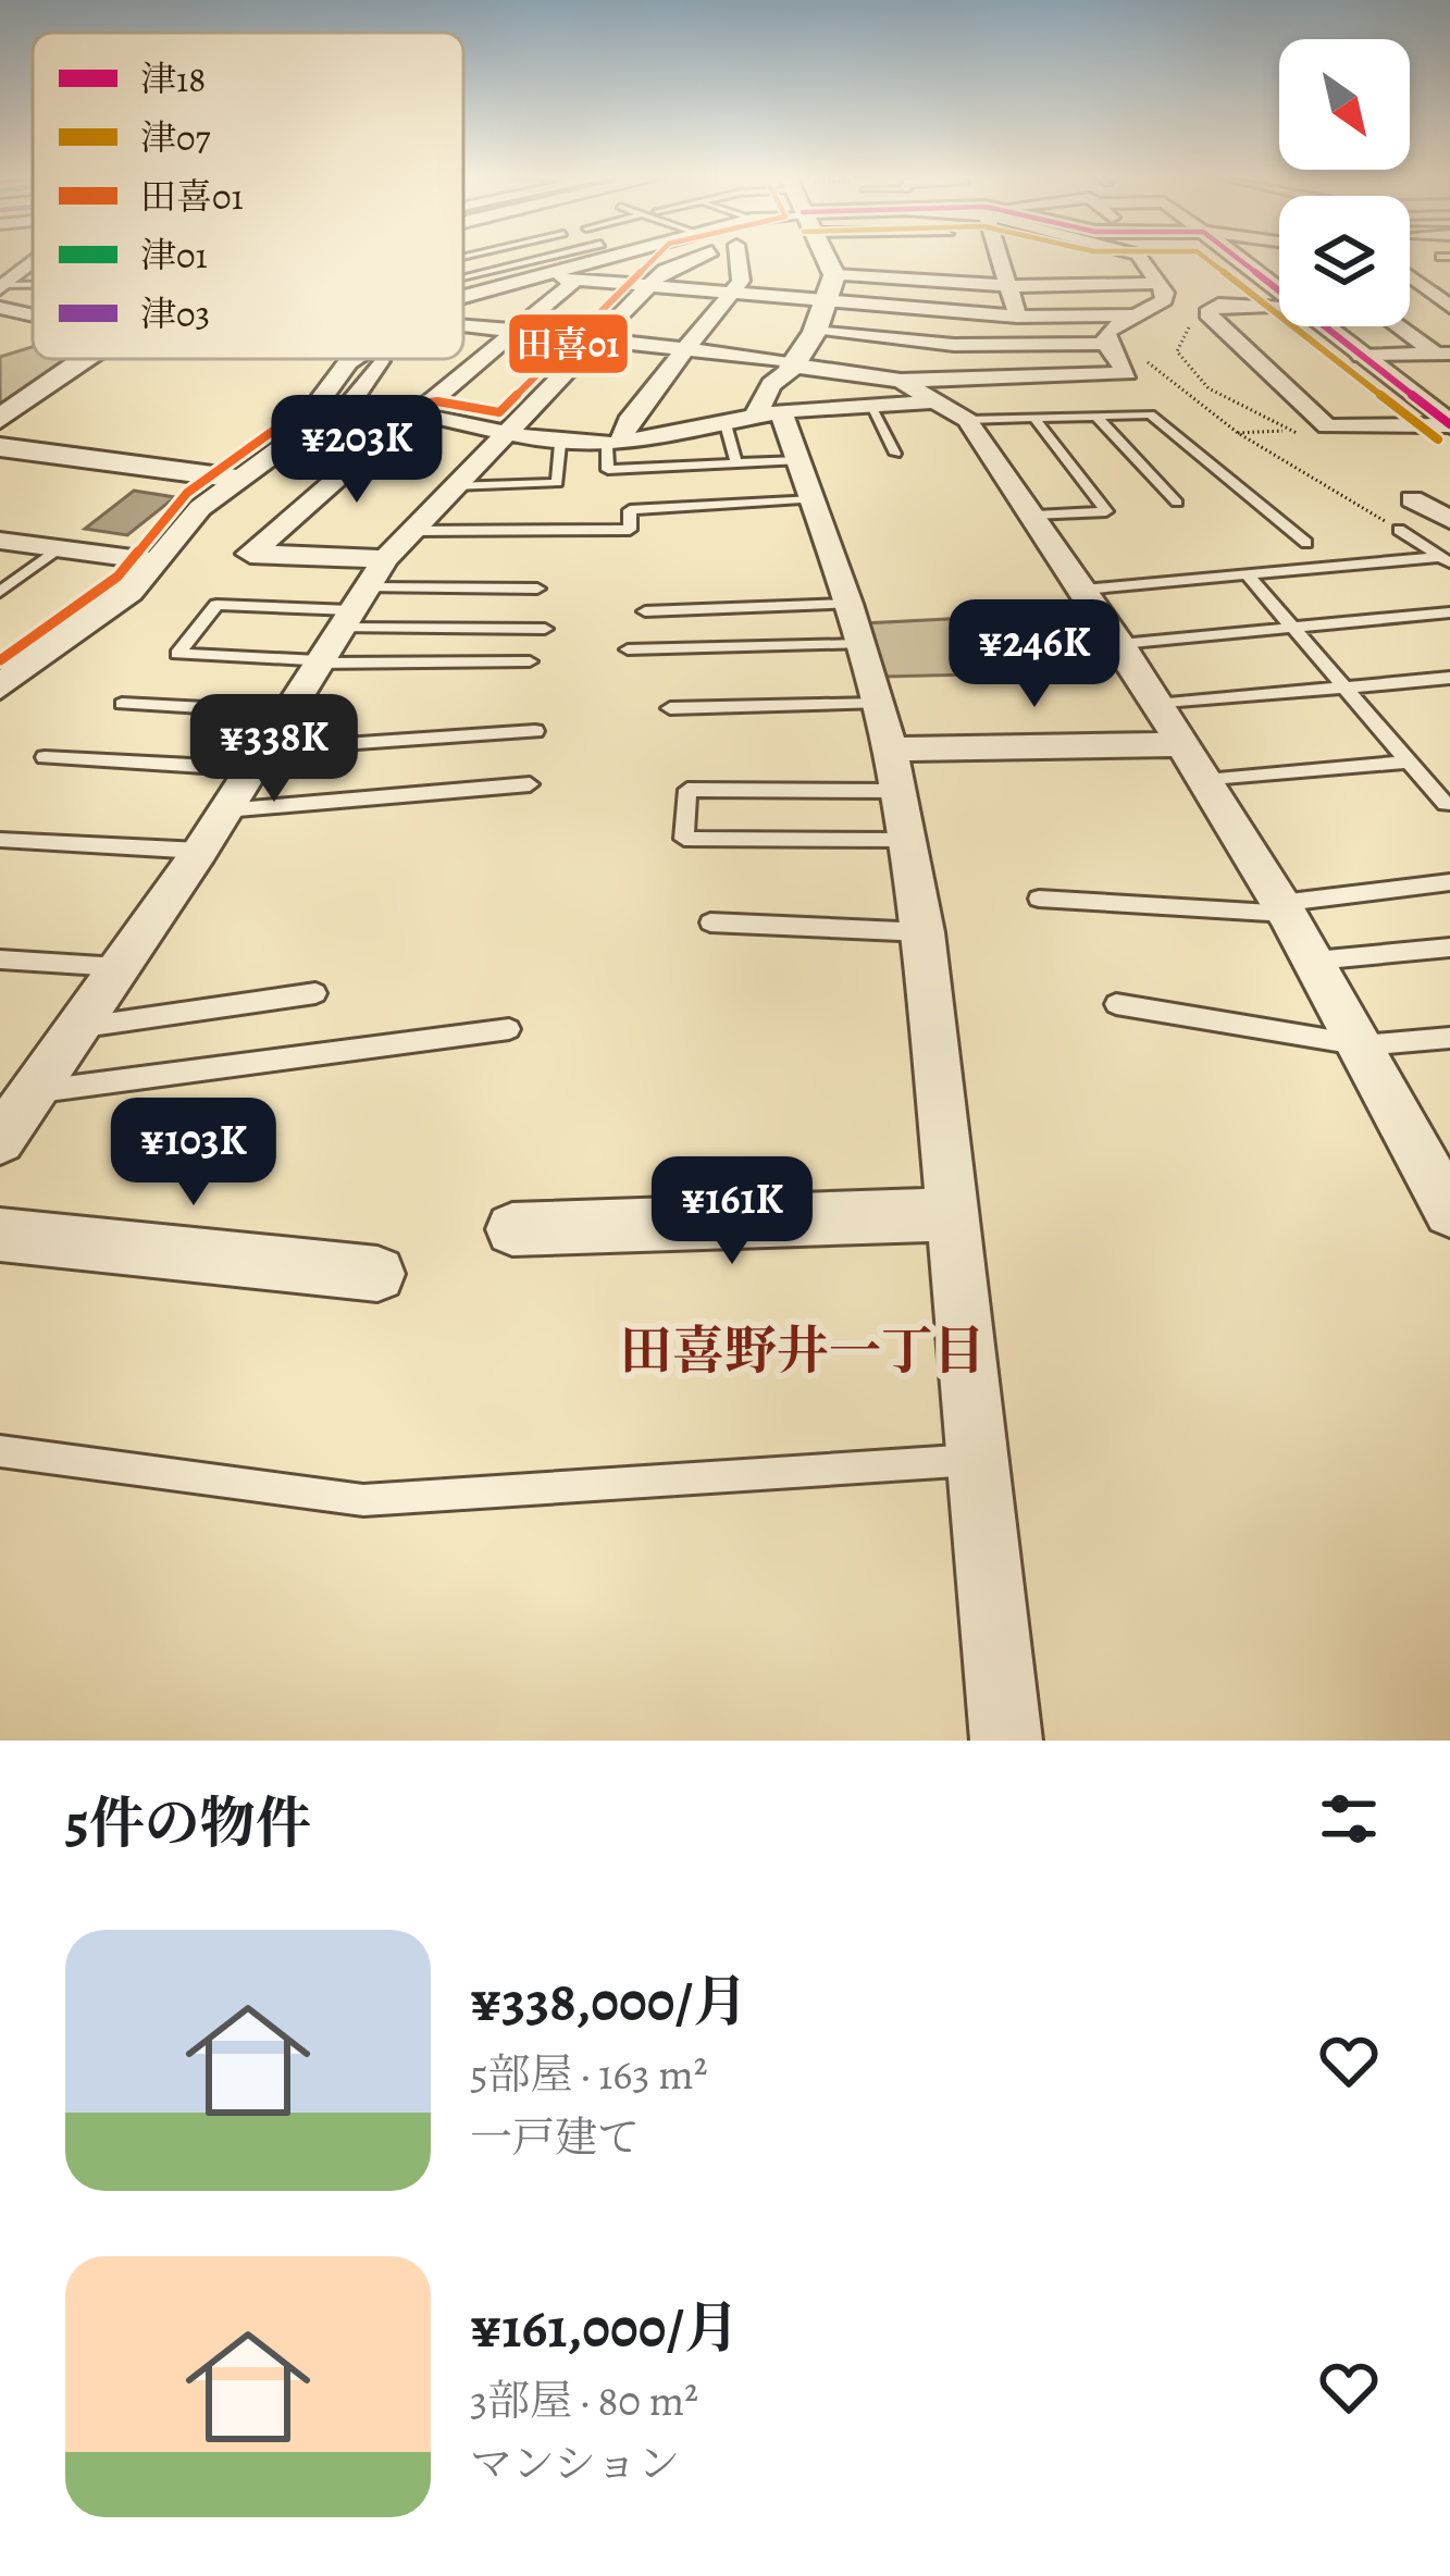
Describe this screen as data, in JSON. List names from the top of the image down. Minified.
{"districts":["田喜野井一丁目"],"lines":["transit line 津18","transit line 津07","transit line 田喜01"],"legend":["津18","津07","田喜01","津01","津03"],"north":"bottom right","page":{"price":["¥203K","¥246K","¥338K","¥103K","¥161K"],"heading":"5件の物件","list":[{"name":"¥338,000/月","note":"5部屋 · 163 m² · 一戸建て"},{"name":"¥161,000/月","note":"3部屋 · 80 m² · マンション"}]}}
